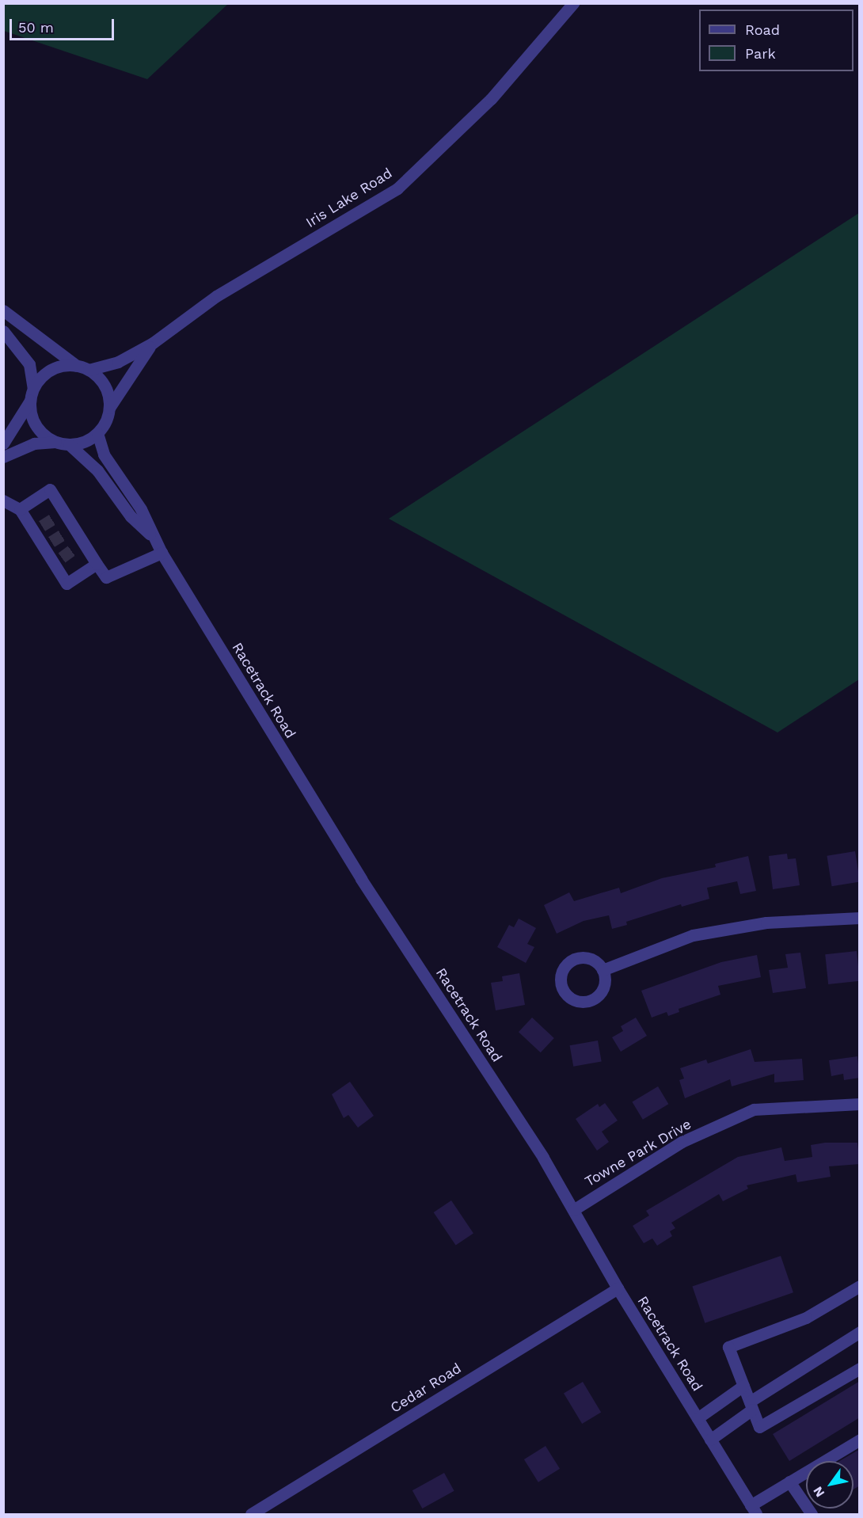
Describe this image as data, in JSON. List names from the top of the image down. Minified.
{"streets":{"street":["Iris Lake Road","Racetrack Road","Towne Park Drive","Cedar Road"]},"crossings":[["Iris Lake Road","Racetrack Road"],["Racetrack Road","Towne Park Drive"],["Racetrack Road","Cedar Road"]],"legend":["Road","Park"],"scale_bar":"50 m","north":"bottom left"}
